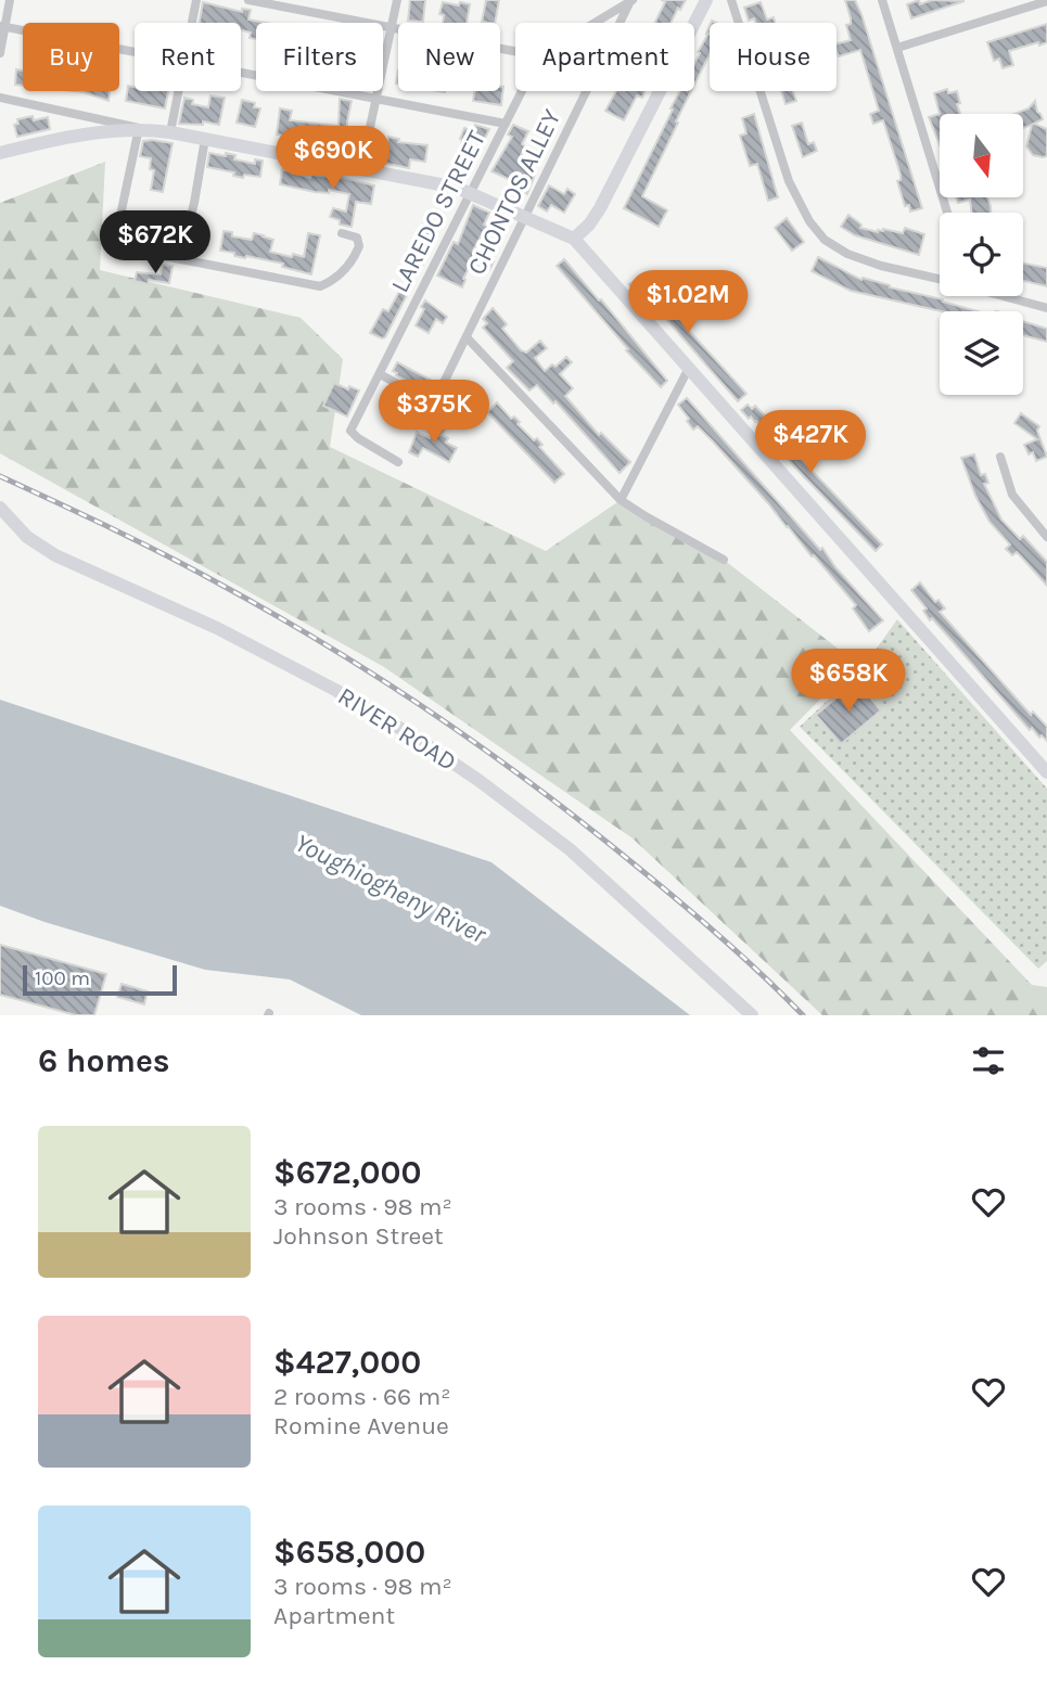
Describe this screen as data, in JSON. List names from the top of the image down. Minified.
{"streets":{"street":["CHONTOS ALLEY","LAREDO STREET","RIVER ROAD"]},"crossings":[["CHONTOS ALLEY","LAREDO STREET"]],"water":["Youghiogheny River"],"scale_bar":"100 m","north":"bottom","page":{"chip":["Buy","Rent","Filters","New","Apartment","House"],"price":["$690K","$672K","$1.02M","$375K","$427K","$658K"],"scale":"100 m","heading":"6 homes","list":[{"name":"$672,000","note":"3 rooms · 98 m² · Johnson Street"},{"name":"$427,000","note":"2 rooms · 66 m² · Romine Avenue"},{"name":"$658,000","note":"3 rooms · 98 m² · Apartment"}]}}
